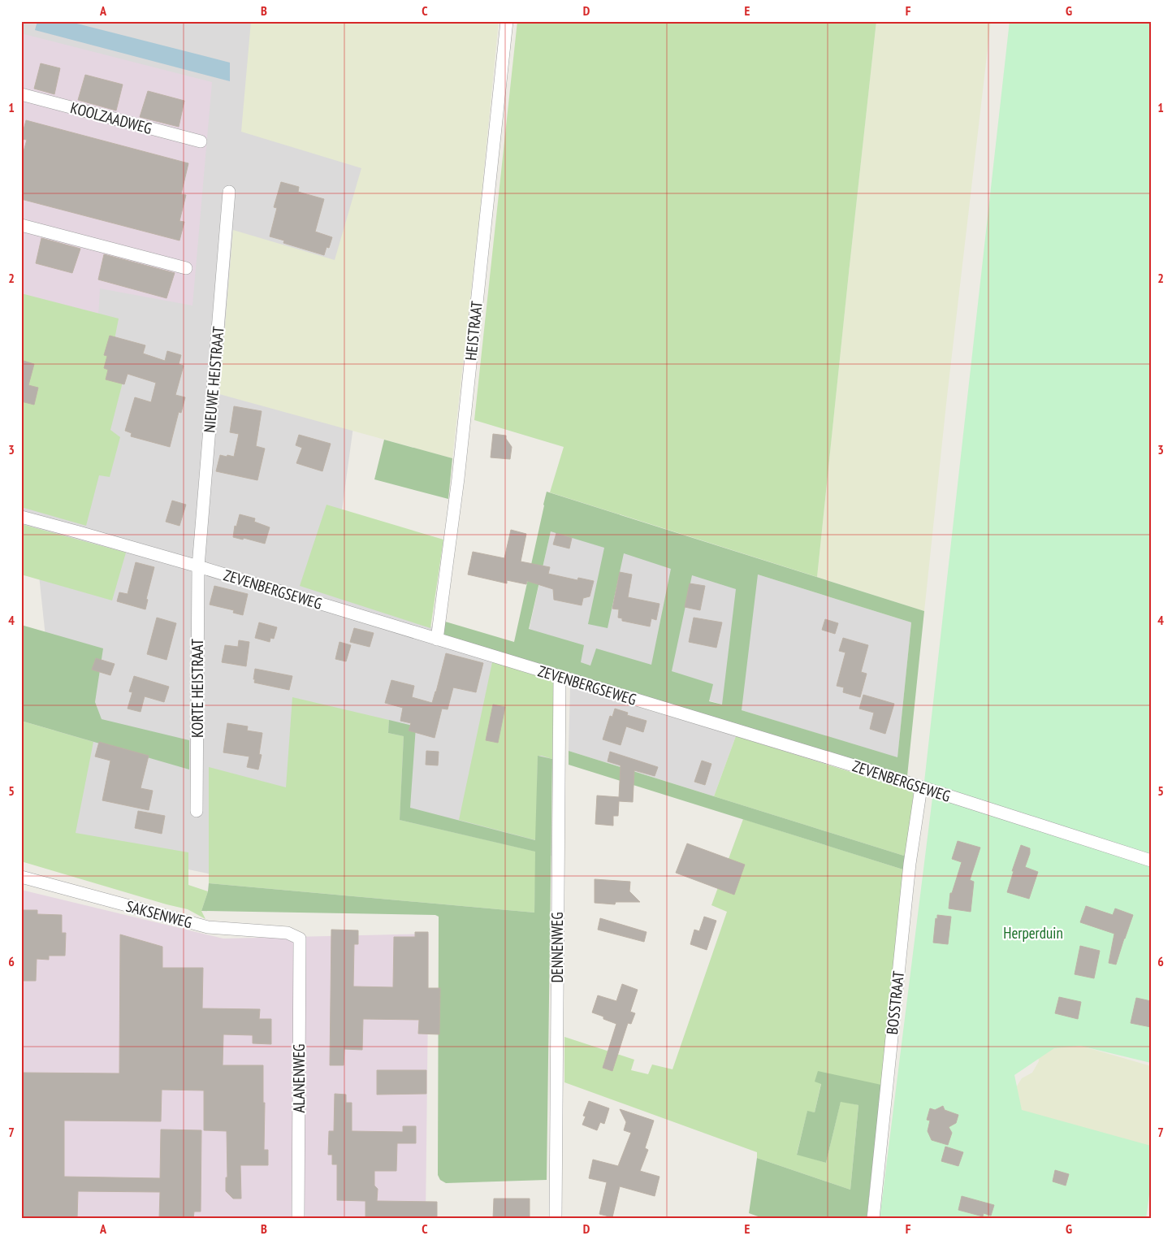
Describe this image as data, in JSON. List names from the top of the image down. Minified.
{"streets":{"street":["KOOLZAADWEG","HEISTRAAT","NIEUWE HEISTRAAT","ZEVENBERGSEWEG","KORTE HEISTRAAT","SAKSENWEG","DENNENWEG","BOSSTRAAT","ALANENWEG"]},"crossings":[["HEISTRAAT","ZEVENBERGSEWEG"],["NIEUWE HEISTRAAT","ZEVENBERGSEWEG"],["NIEUWE HEISTRAAT","KORTE HEISTRAAT"],["ZEVENBERGSEWEG","KORTE HEISTRAAT"],["ZEVENBERGSEWEG","DENNENWEG"],["ZEVENBERGSEWEG","BOSSTRAAT"],["SAKSENWEG","ALANENWEG"]],"parks":["Herperduin"],"grid":{"columns":["A","B","C","D","E","F","G"],"rows":["1","2","3","4","5","6","7"]}}
